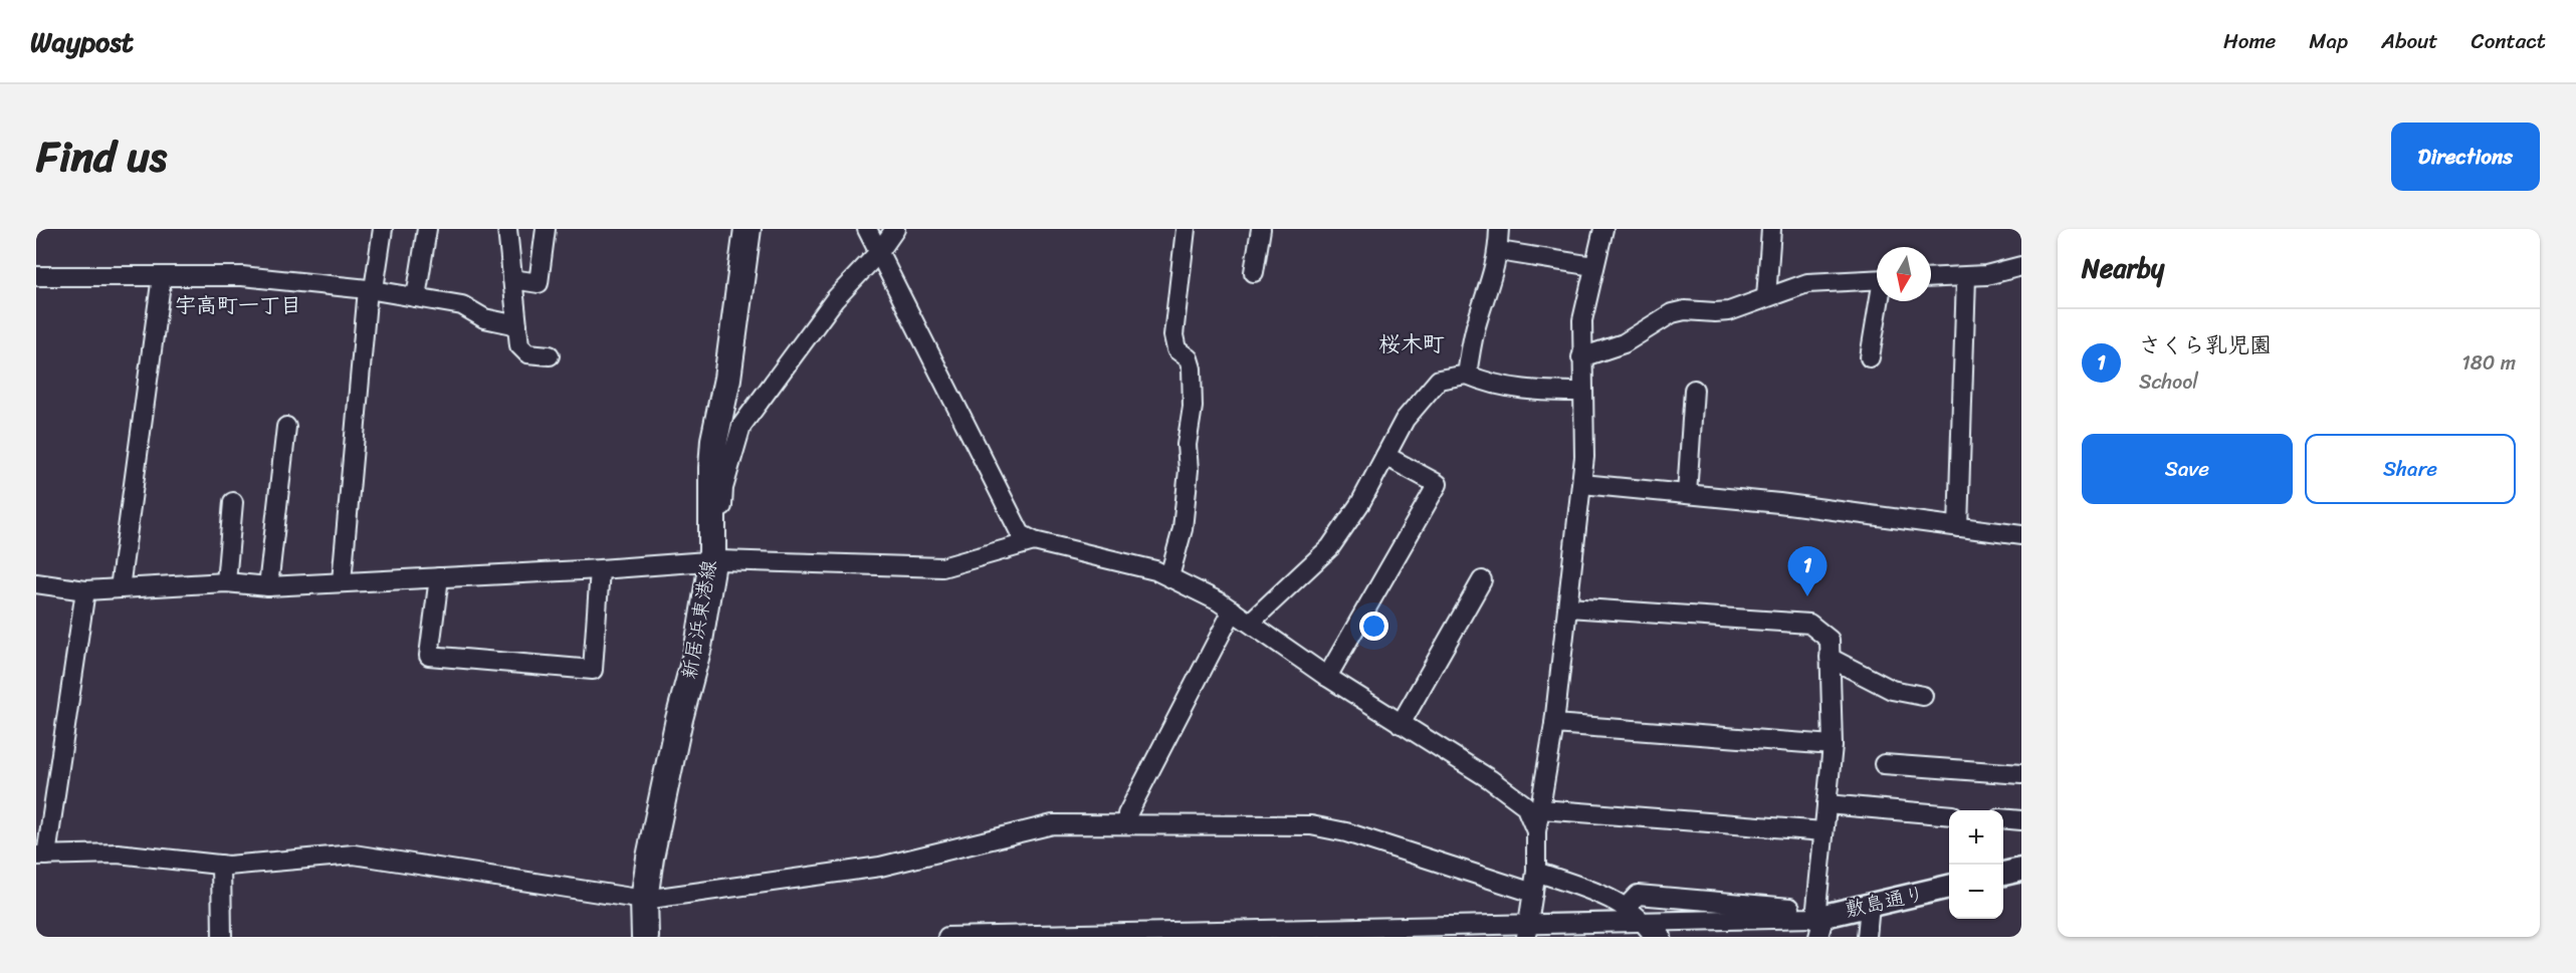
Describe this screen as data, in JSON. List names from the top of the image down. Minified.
{"streets":{"main road":["新居浜東港線"],"street":["敷島通り"]},"districts":["宇高町一丁目","桜木町"],"north":"bottom","page":{"header":"Waypost","nav":["Home","Map","About","Contact"],"title":"Find us","buttons":["Directions",["Save","Share"]],"heading":"Nearby","list":[{"mark":"1","name":"さくら乳児園","note":"School","value":"180 m"}],"pins":"1","map_buttons":["+","−"]}}
